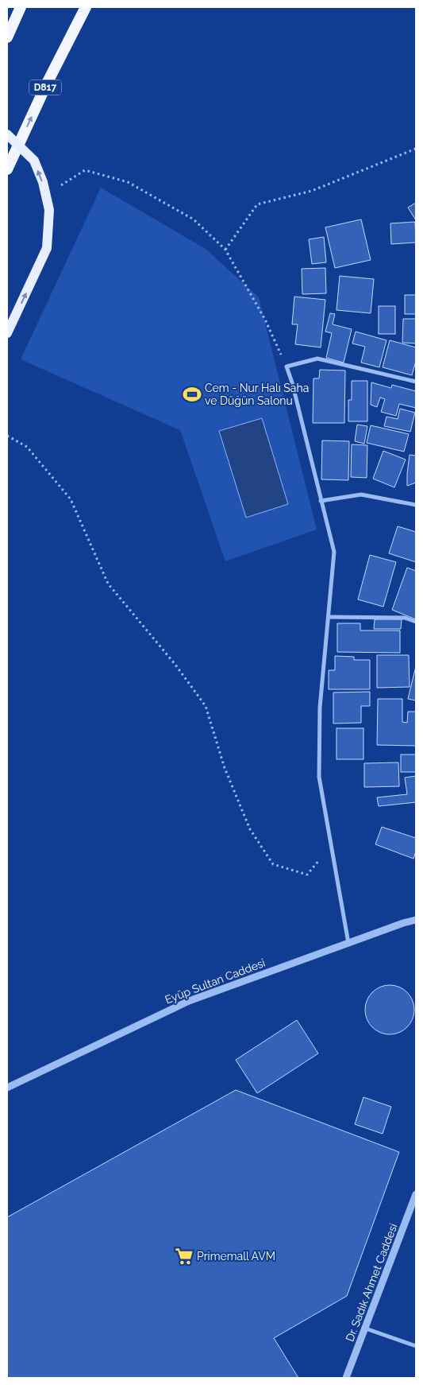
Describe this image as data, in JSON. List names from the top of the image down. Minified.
{"streets":{"highway":["D817"],"street":["Eyüp Sultan Caddesi","Dr. Sadık Ahmet Caddesi"]},"places":{"sports":["Cem - Nur Halı Saha ve Düğün Salonu"],"supermarket":["Primemall AVM"]}}
